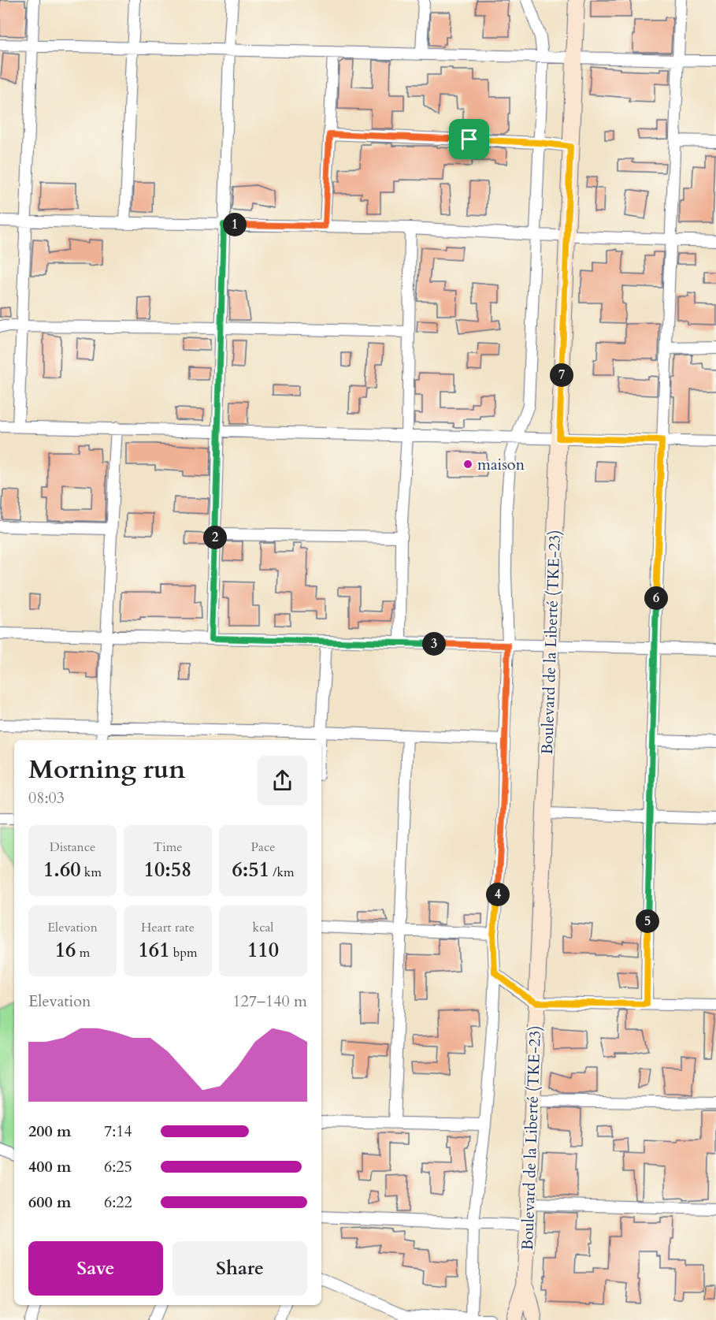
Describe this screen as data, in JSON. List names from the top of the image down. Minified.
{"streets":{"street":["Boulevard de la Liberté (TKE-23)"]},"places":["maison"],"page":{"pins":["1","7","2","6","3","4","5"],"heading":["Morning run","08:03"],"stats":[["Distance","1.60 km"],["Time","10:58"],["Pace","6:51 /km"],["Elevation","16 m"],["Heart rate","161 bpm"],["kcal","110"]],"chart":["Elevation","127–140 m"],"list":[{"name":"200 m","note":"7:14"},{"name":"400 m","note":"6:25"},{"name":"600 m","note":"6:22"}],"buttons":["Save","Share"]}}
